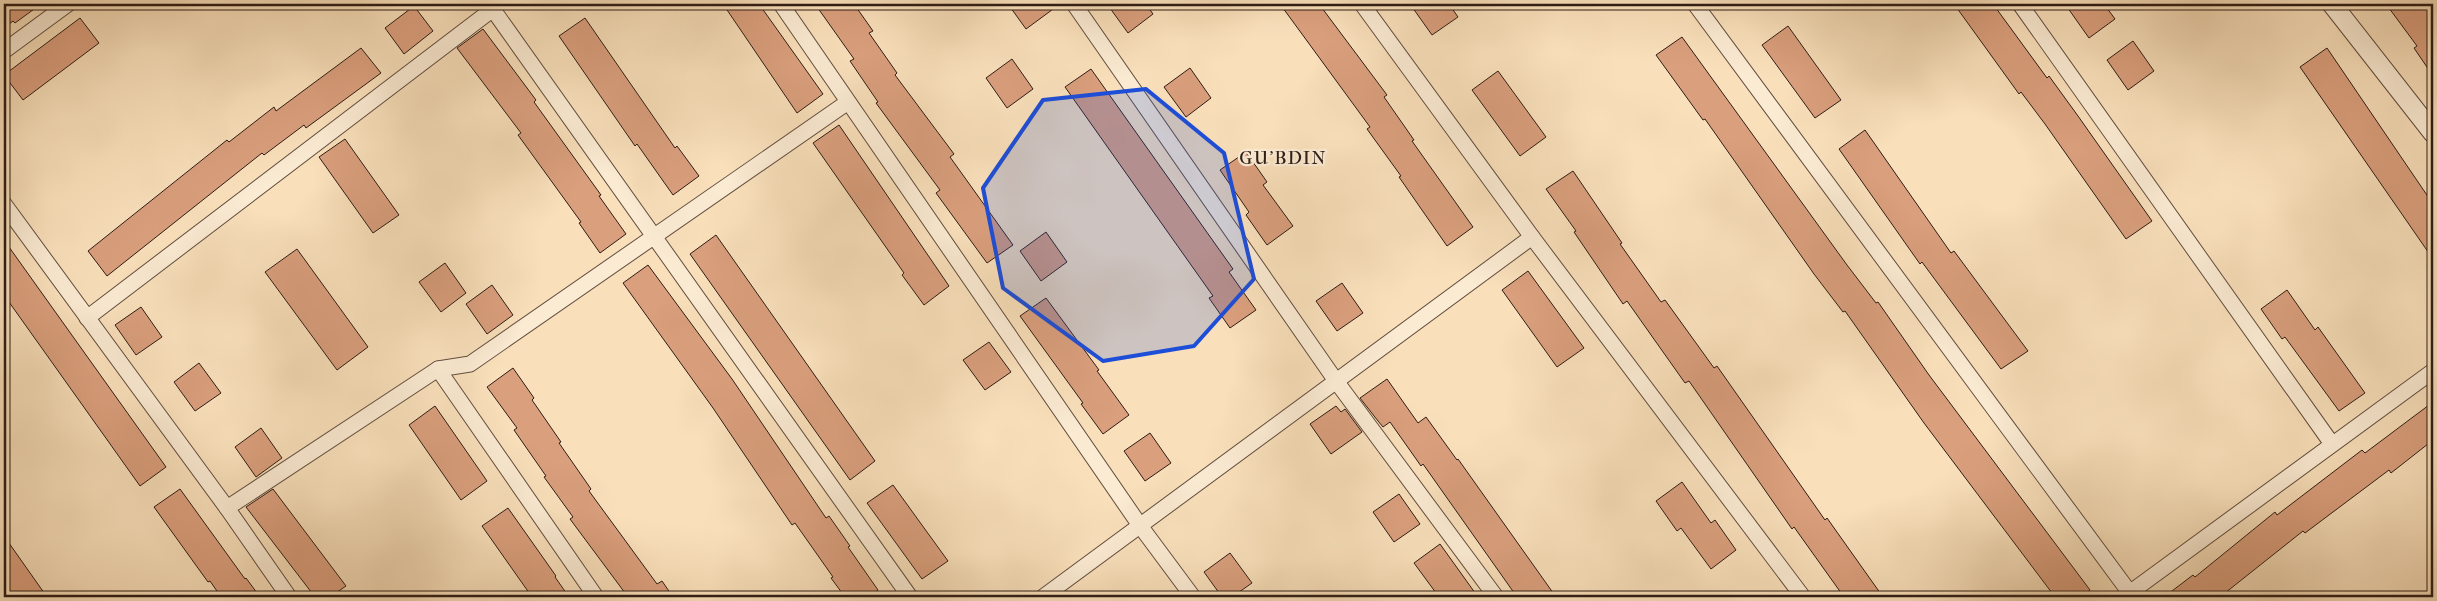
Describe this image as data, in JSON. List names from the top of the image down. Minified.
{"districts":["GU'BDIN"]}
